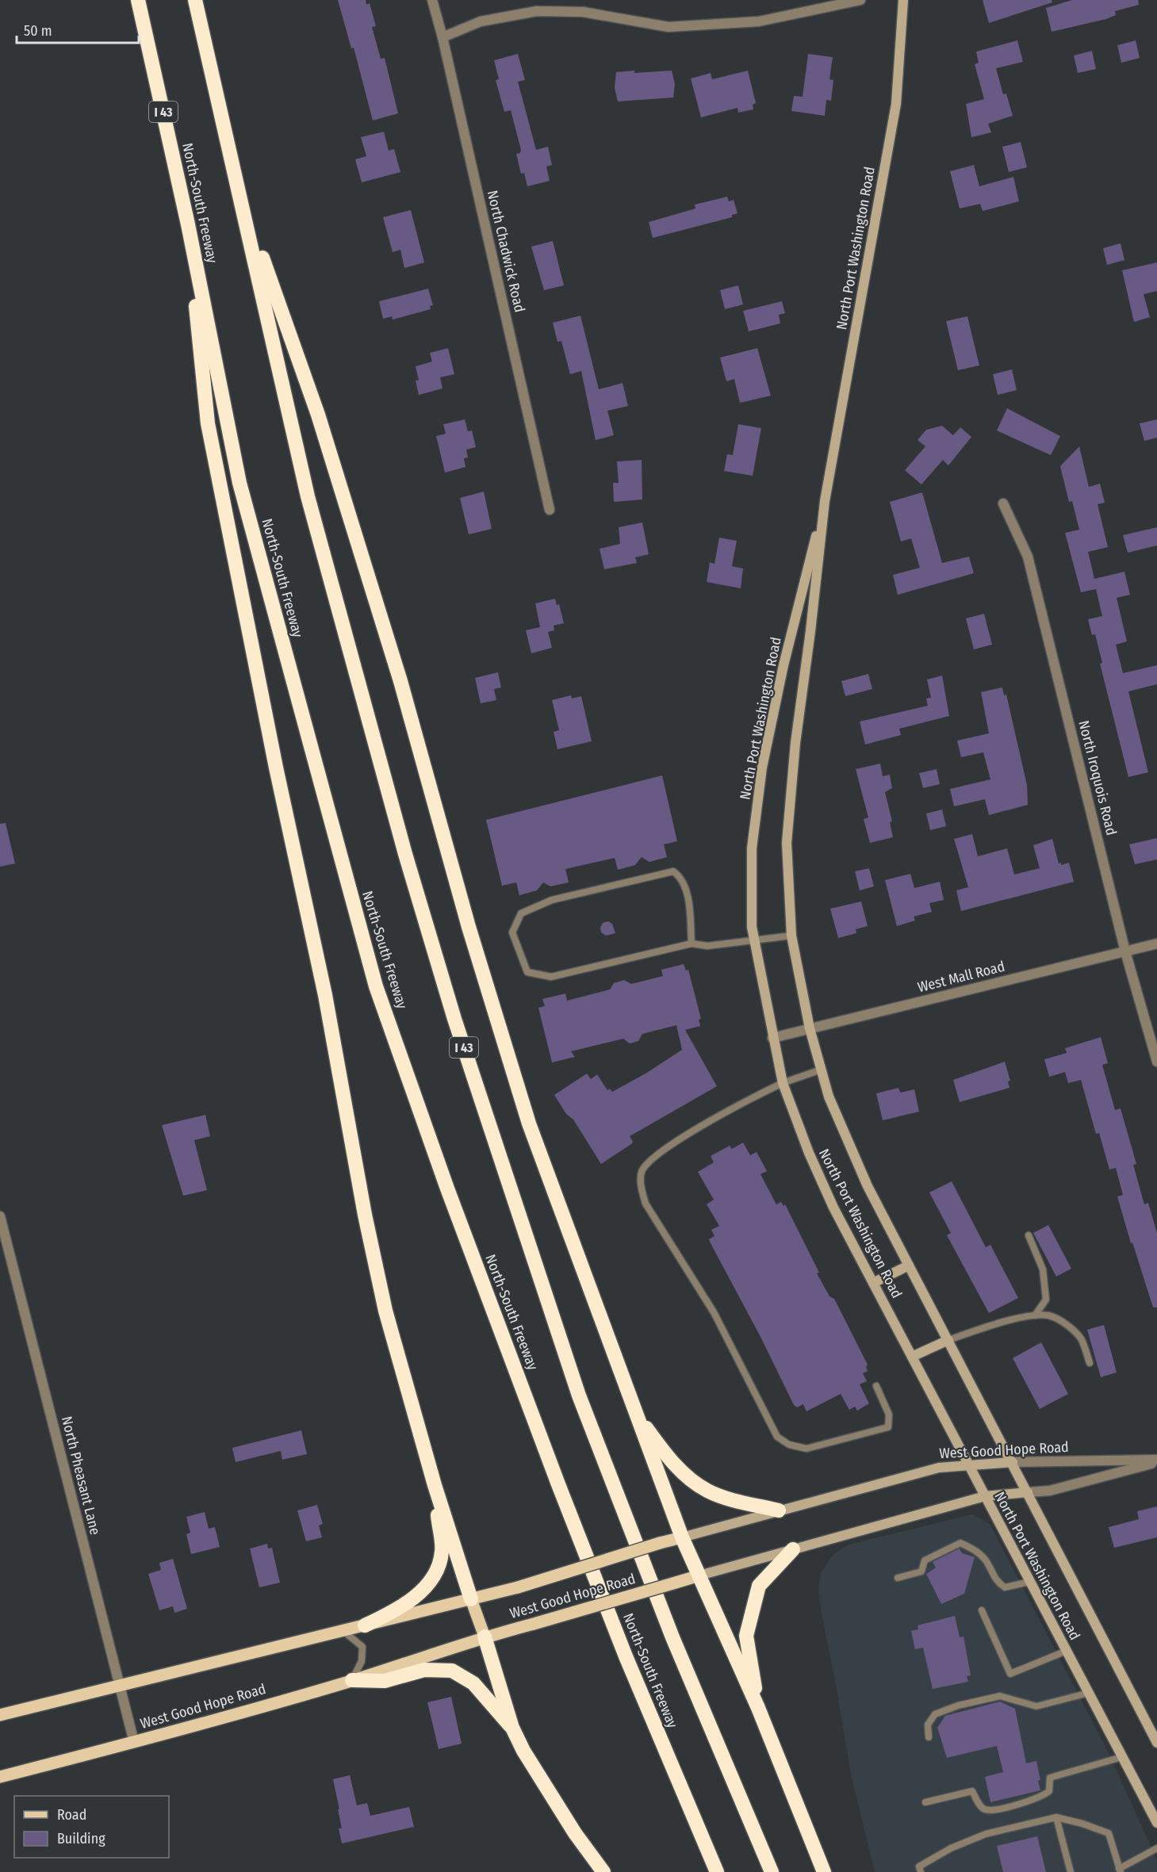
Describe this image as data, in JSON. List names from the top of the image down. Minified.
{"streets":{"highway":["I 43","North-South Freeway"],"main road":["North Port Washington Road","West Good Hope Road"],"street":["North Chadwick Road","North Iroquois Road","West Mall Road","North Pheasant Lane"]},"crossings":[["North Port Washington Road","West Mall Road"],["North Port Washington Road","West Good Hope Road"],["North Iroquois Road","West Mall Road"],["West Good Hope Road","North Pheasant Lane"]],"legend":["Road","Building"],"scale_bar":"50 m"}
